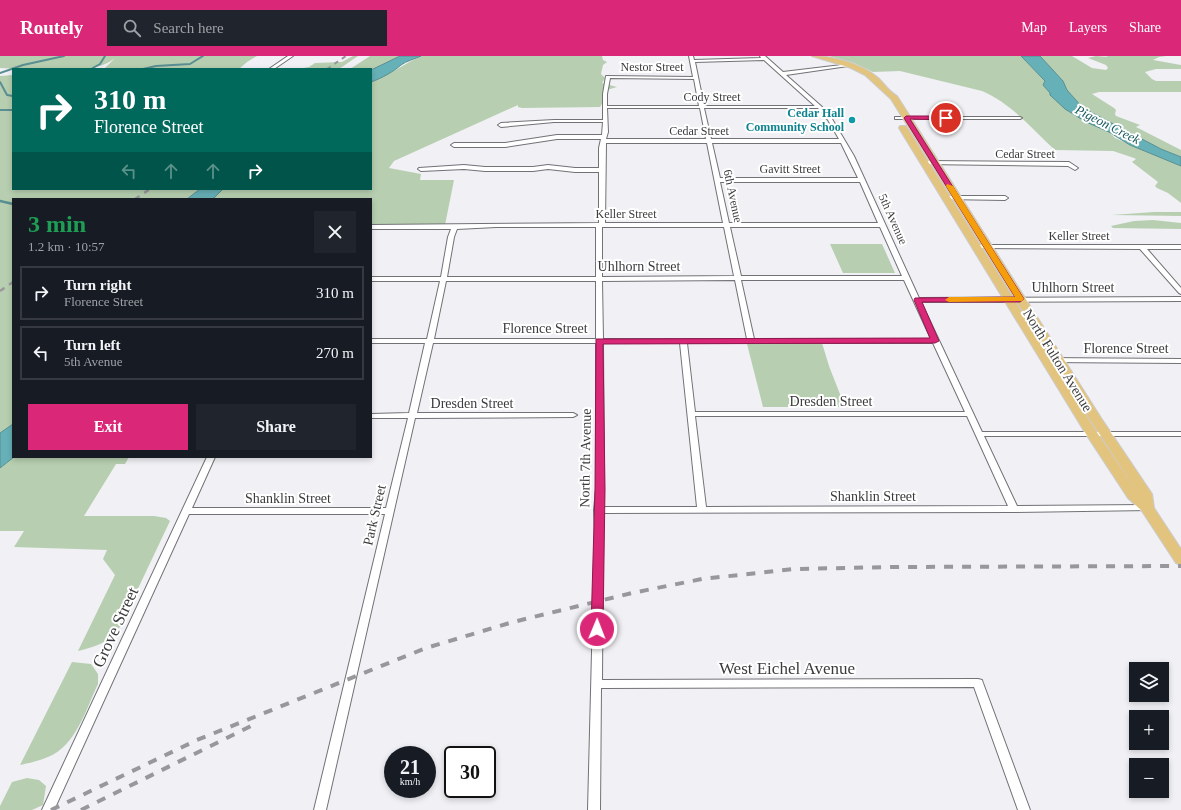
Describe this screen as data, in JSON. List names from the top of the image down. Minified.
{"streets":{"main road":["North Fulton Avenue"],"street":["Nestor Street","Cody Street","Cedar Street","Gavitt Street","6th Avenue","Keller Street","5th Avenue","Uhlhorn Street","Florence Street","Dresden Street","North 7th Avenue","Shanklin Street","Park Street","Grove Street","West Eichel Avenue"]},"crossings":[["Nestor Street","6th Avenue"],["Nestor Street","5th Avenue"],["Nestor Street","North 7th Avenue"],["Cody Street","6th Avenue"],["Cody Street","5th Avenue"],["Cody Street","North 7th Avenue"],["Cedar Street","6th Avenue"],["Cedar Street","5th Avenue"],["Cedar Street","North Fulton Avenue"],["Cedar Street","North 7th Avenue"],["Gavitt Street","6th Avenue"],["Gavitt Street","5th Avenue"],["6th Avenue","Keller Street"],["6th Avenue","Uhlhorn Street"],["6th Avenue","Florence Street"],["Keller Street","5th Avenue"],["Keller Street","North Fulton Avenue"],["Keller Street","North 7th Avenue"],["Keller Street","Park Street"],["5th Avenue","Uhlhorn Street"],["5th Avenue","Florence Street"],["5th Avenue","Dresden Street"],["Uhlhorn Street","North Fulton Avenue"],["Uhlhorn Street","North 7th Avenue"],["Uhlhorn Street","Park Street"],["Florence Street","North Fulton Avenue"],["Florence Street","North 7th Avenue"],["Florence Street","Park Street"],["North Fulton Avenue","Shanklin Street"],["Dresden Street","Park Street"],["North 7th Avenue","Shanklin Street"],["North 7th Avenue","West Eichel Avenue"],["Shanklin Street","Park Street"],["Shanklin Street","Grove Street"]],"water":["Pigeon Creek"],"places":["Cedar Hall Community School"],"page":{"header":"Routely","search":"Search here","nav":["Map","Layers","Share"],"turn":["310 m","Florence Street"],"heading":["3 min","1.2 km · 10:57"],"list":[{"name":"Turn right","note":"Florence Street","value":"310 m"},{"name":"Turn left","note":"5th Avenue","value":"270 m"}],"buttons":["Exit","Share"],"map_buttons":["+","−"],"speed":"21 km/h","limit":"30"}}
